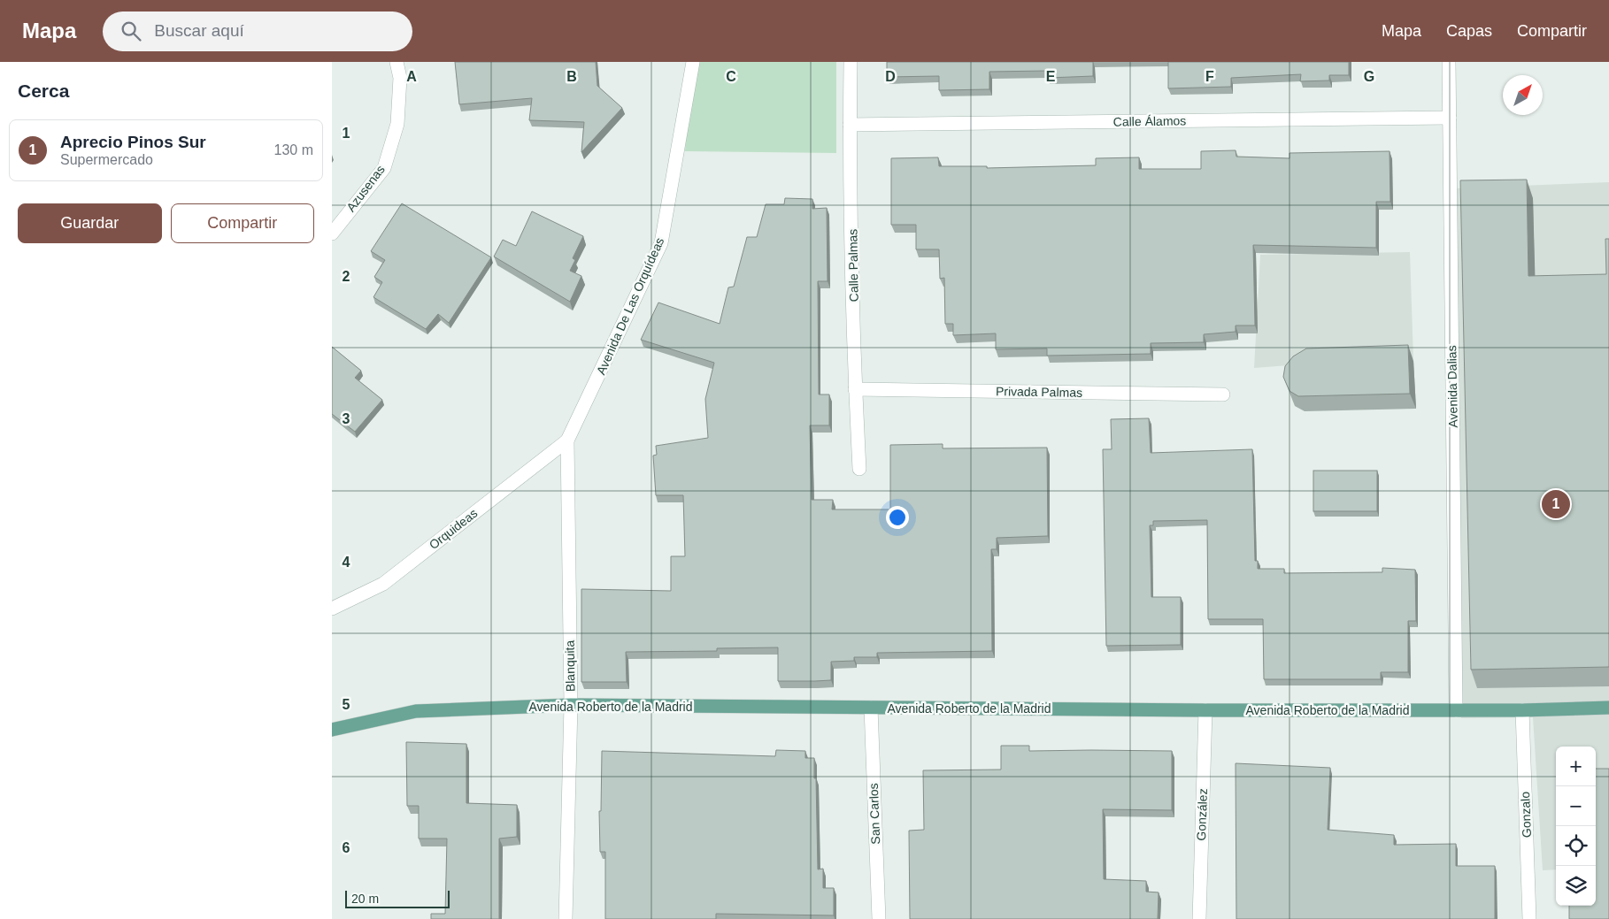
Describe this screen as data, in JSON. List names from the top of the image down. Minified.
{"streets":{"main road":["Avenida Roberto de la Madrid"],"street":["Calle Álamos","Azusenas","Calle Palmas","Avenida De Las Orquídeas","Avenida Dalias","Privada Palmas","Orquideas","Blanquita","San Carlos","González","Gonzalo"]},"crossings":[["Calle Álamos","Calle Palmas"],["Calle Álamos","Avenida Dalias"],["Calle Palmas","Privada Palmas"],["Avenida De Las Orquídeas","Orquideas"],["Avenida De Las Orquídeas","Blanquita"],["Avenida Dalias","Avenida Roberto de la Madrid"],["Orquideas","Blanquita"],["Blanquita","Avenida Roberto de la Madrid"],["Avenida Roberto de la Madrid","San Carlos"],["Avenida Roberto de la Madrid","González"],["Avenida Roberto de la Madrid","Gonzalo"]],"scale_bar":"20 m","north":"top right","page":{"header":"Mapa","search":"Buscar aquí","nav":["Mapa","Capas","Compartir"],"heading":"Cerca","list":[{"mark":"1","name":"Aprecio Pinos Sur","note":"Supermercado","value":"130 m"}],"buttons":["Guardar","Compartir"],"pins":"1","map_buttons":["+","−"],"scale":"20 m"},"grid":{"columns":["A","B","C","D","E","F","G"],"rows":["1","2","3","4","5","6"]}}
